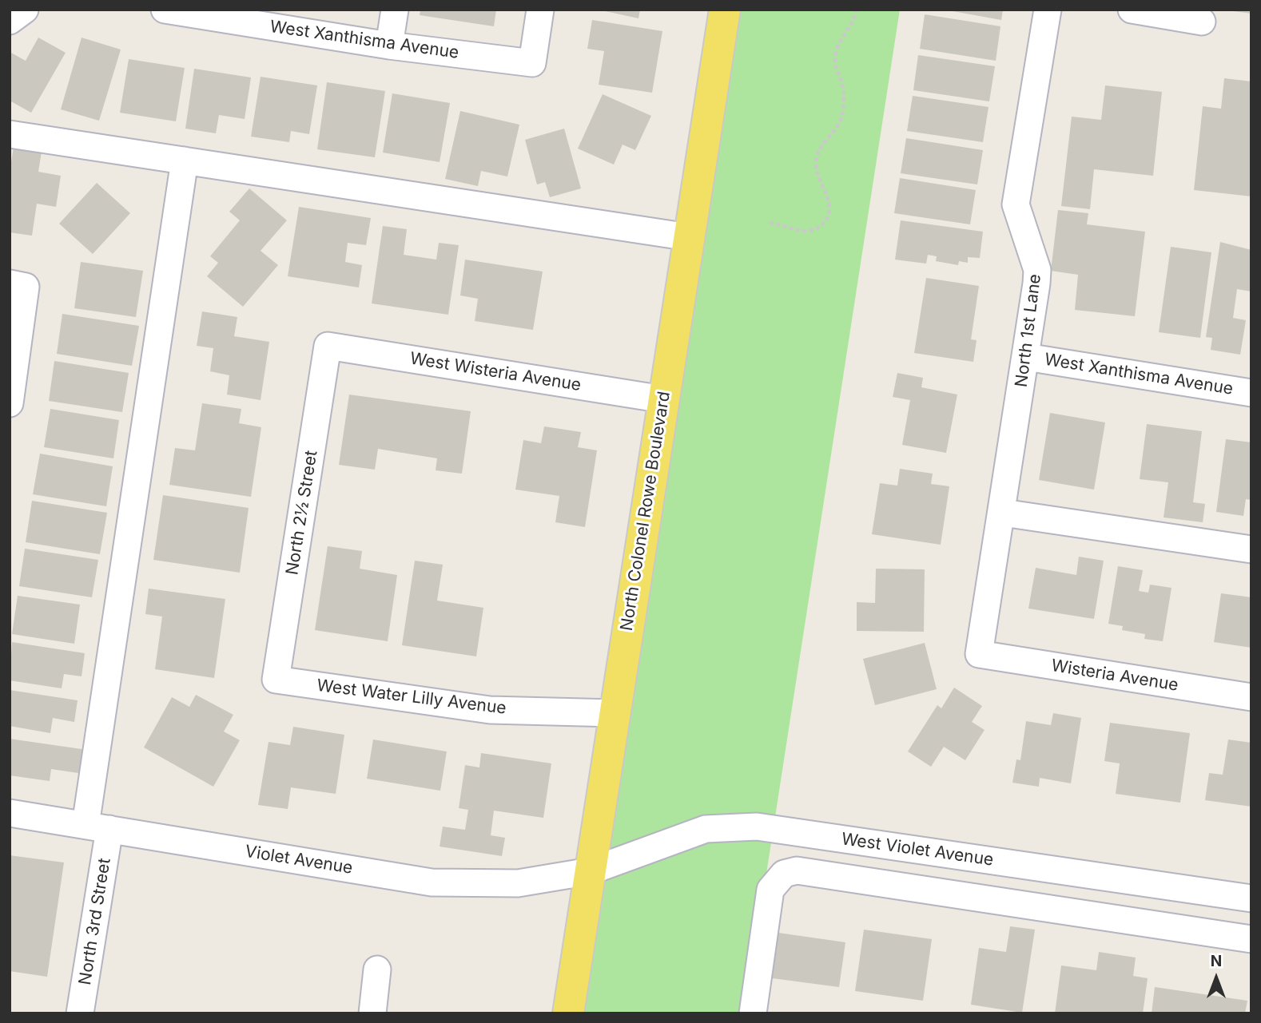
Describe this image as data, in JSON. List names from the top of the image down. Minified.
{"streets":{"main road":["North Colonel Rowe Boulevard"],"street":["West Xanthisma Avenue","North 1st Lane","West Wisteria Avenue","North 2½ Street","Wisteria Avenue","West Water Lilly Avenue","West Violet Avenue","Violet Avenue","North 3rd Street"]},"crossings":[["West Xanthisma Avenue","North 1st Lane"],["North 1st Lane","Wisteria Avenue"],["West Wisteria Avenue","North Colonel Rowe Boulevard"],["West Wisteria Avenue","North 2½ Street"],["North Colonel Rowe Boulevard","West Water Lilly Avenue"],["North Colonel Rowe Boulevard","West Violet Avenue"],["North Colonel Rowe Boulevard","Violet Avenue"],["North 2½ Street","West Water Lilly Avenue"],["West Violet Avenue","Violet Avenue"],["Violet Avenue","North 3rd Street"]],"north":"top"}
